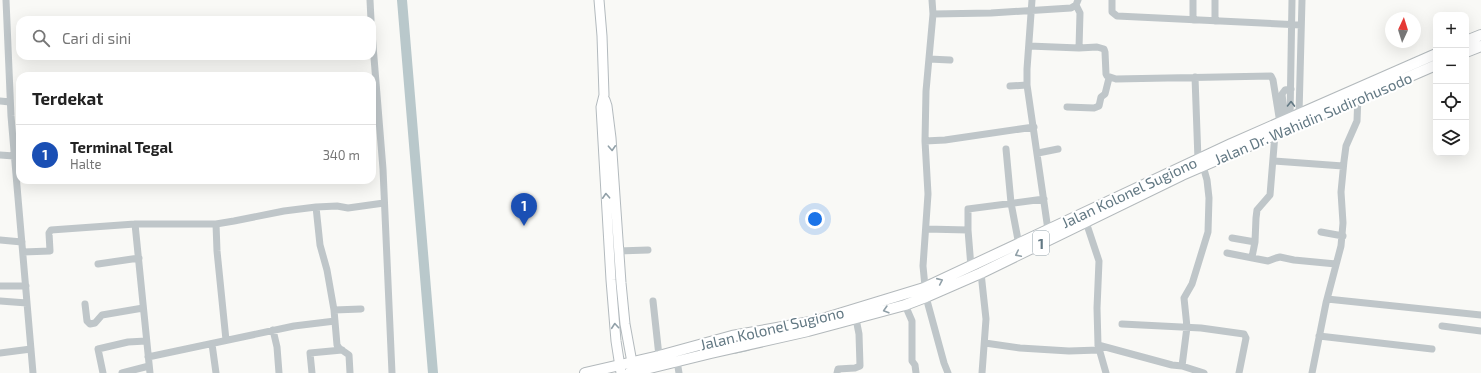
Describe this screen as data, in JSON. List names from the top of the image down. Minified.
{"streets":{"highway":["Jalan Dr. Wahidin Sudirohusodo","Jalan Kolonel Sugiono","1"]},"crossings":[["Jalan Dr. Wahidin Sudirohusodo","Jalan Kolonel Sugiono"]],"north":"top","page":{"map_buttons":["+","−"],"search":"Cari di sini","heading":"Terdekat","list":[{"mark":"1","name":"Terminal Tegal","note":"Halte","value":"340 m"}],"pins":"1"}}
